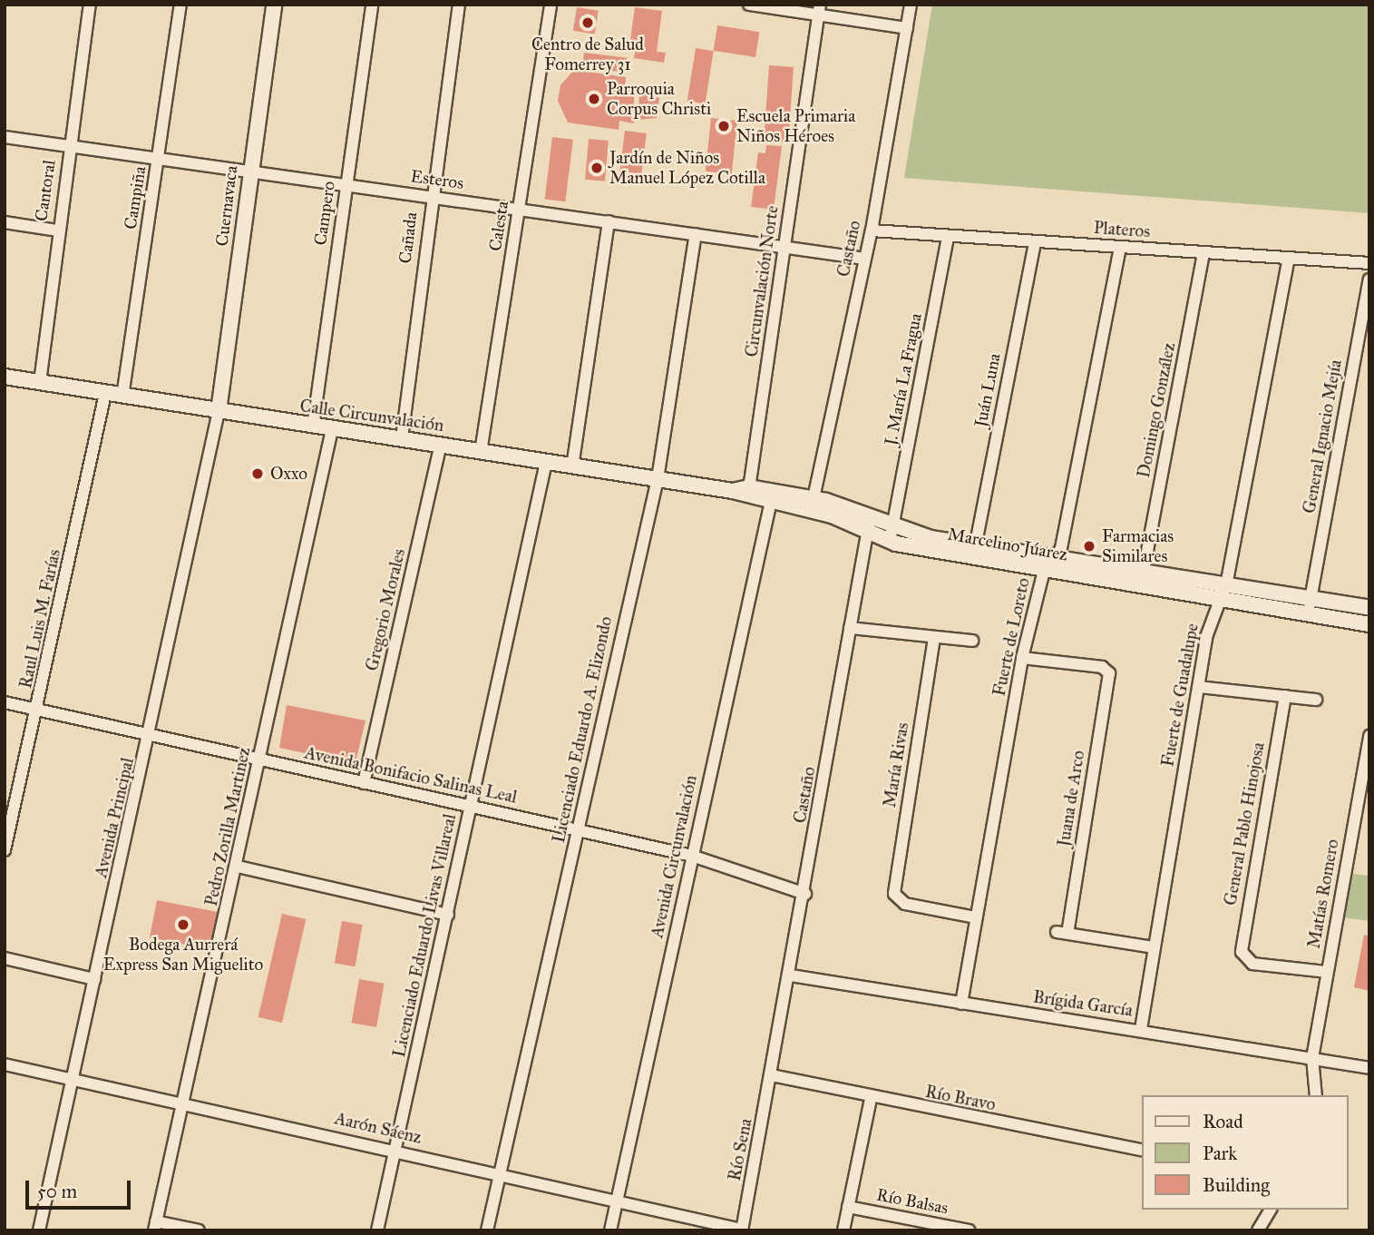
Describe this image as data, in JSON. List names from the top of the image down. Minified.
{"streets":{"street":["Esteros","Cantoral","Campiña","Cuernavaca","Campero","Calesta","Plateros","Cañada","Castaño","Circunvalación Norte","J. María La Fragua","Juán Luna","Domingo González","Calle Circunvalación","General Ignacio Mejía","Marcelino Júarez","Gregorio Morales","Raul Luis M. Farías","Fuerte de Loreto","Fuerte de Guadalupe","Licenciado Eduardo A. Elizondo","María Rivas","Avenida Bonifacio Salinas Leal","Juana de Arco","Avenida Principal","General Pablo Hinojosa","Pedro Zorilla Martinez","Avenida Circunvalación","Matías Romero","Licenciado Eduardo Livas Villareal","Brígida García","Río Bravo","Aarón Sáenz","Río Sena","Río Balsas"]},"crossings":[["Esteros","Cantoral"],["Esteros","Campiña"],["Esteros","Cuernavaca"],["Esteros","Campero"],["Esteros","Calesta"],["Esteros","Cañada"],["Esteros","Castaño"],["Esteros","Circunvalación Norte"],["Esteros","Licenciado Eduardo A. Elizondo"],["Cantoral","Calle Circunvalación"],["Campiña","Calle Circunvalación"],["Cuernavaca","Calle Circunvalación"],["Cuernavaca","Avenida Principal"],["Campero","Calle Circunvalación"],["Calesta","Calle Circunvalación"],["Plateros","Castaño"],["Plateros","J. María La Fragua"],["Plateros","Juán Luna"],["Plateros","Domingo González"],["Plateros","Fuerte de Guadalupe"],["Cañada","Calle Circunvalación"],["Castaño","Calle Circunvalación"],["Castaño","Marcelino Júarez"],["Castaño","Avenida Bonifacio Salinas Leal"],["Castaño","Brígida García"],["Castaño","Río Bravo"],["Castaño","Río Sena"],["Circunvalación Norte","Calle Circunvalación"],["J. María La Fragua","Marcelino Júarez"],["Juán Luna","Marcelino Júarez"],["Domingo González","Marcelino Júarez"],["Calle Circunvalación","Marcelino Júarez"],["Calle Circunvalación","Gregorio Morales"],["Calle Circunvalación","Raul Luis M. Farías"],["Calle Circunvalación","Licenciado Eduardo A. Elizondo"],["Calle Circunvalación","Avenida Principal"],["Calle Circunvalación","Pedro Zorilla Martinez"],["Calle Circunvalación","Avenida Circunvalación"],["Calle Circunvalación","Licenciado Eduardo Livas Villareal"],["General Ignacio Mejía","Marcelino Júarez"],["Marcelino Júarez","Fuerte de Loreto"],["Marcelino Júarez","Fuerte de Guadalupe"],["Gregorio Morales","Avenida Bonifacio Salinas Leal"],["Raul Luis M. Farías","Avenida Bonifacio Salinas Leal"],["Fuerte de Loreto","María Rivas"],["Fuerte de Loreto","Juana de Arco"],["Fuerte de Loreto","Brígida García"],["Fuerte de Guadalupe","Juana de Arco"],["Fuerte de Guadalupe","Brígida García"],["Licenciado Eduardo A. Elizondo","Avenida Bonifacio Salinas Leal"],["Licenciado Eduardo A. Elizondo","Aarón Sáenz"],["Avenida Bonifacio Salinas Leal","Avenida Principal"],["Avenida Bonifacio Salinas Leal","Pedro Zorilla Martinez"],["Avenida Bonifacio Salinas Leal","Avenida Circunvalación"],["Avenida Bonifacio Salinas Leal","Licenciado Eduardo Livas Villareal"],["Avenida Principal","Aarón Sáenz"],["General Pablo Hinojosa","Matías Romero"],["Pedro Zorilla Martinez","Aarón Sáenz"],["Avenida Circunvalación","Aarón Sáenz"],["Matías Romero","Brígida García"],["Licenciado Eduardo Livas Villareal","Aarón Sáenz"],["Río Bravo","Río Sena"],["Aarón Sáenz","Río Sena"]],"places":["Centro de Salud Fomerrey 31","Parroquia Corpus Christi","Escuela Primaria Niños Héroes","Jardín de Niños Manuel López Cotilla","Oxxo","Farmacias Similares","Bodega Aurrerá Express San Miguelito"],"legend":["Road","Park","Building"],"scale_bar":"50 m"}
